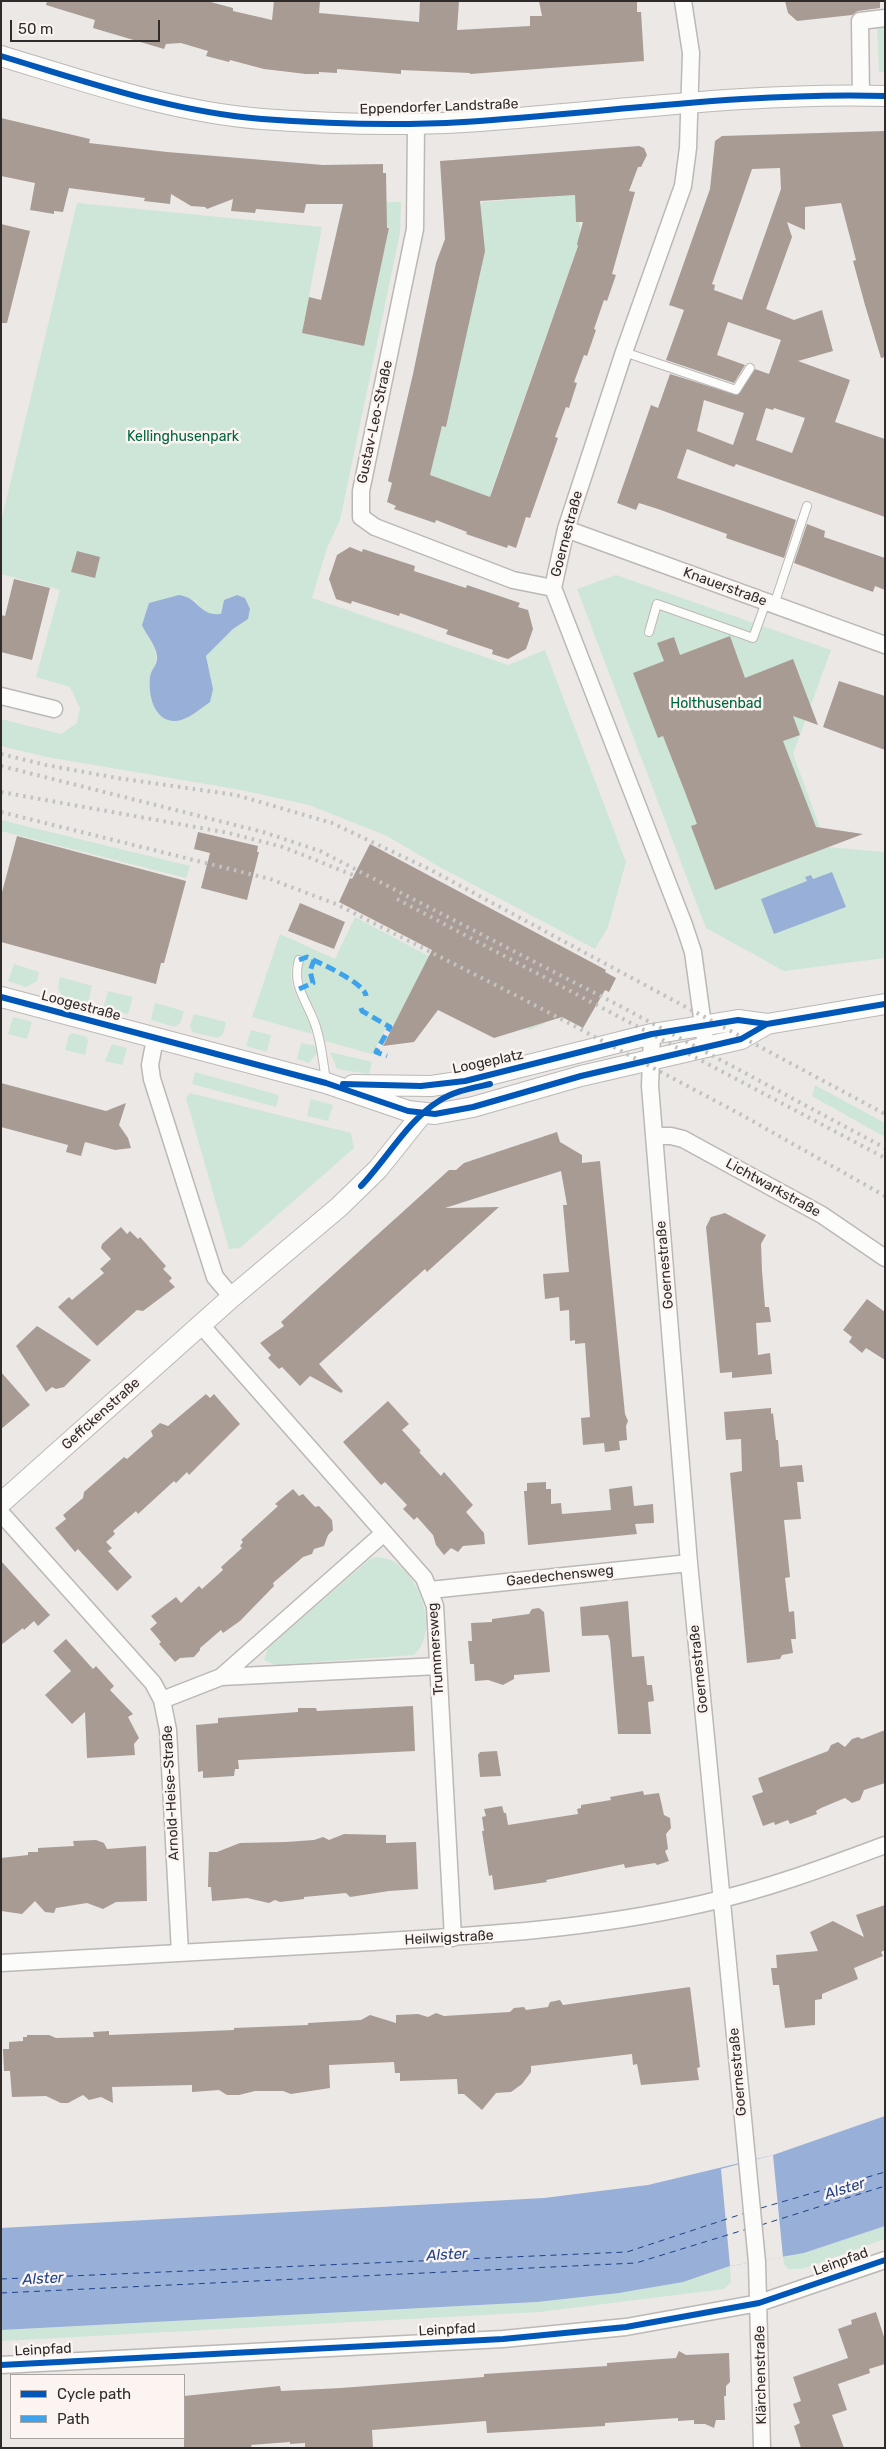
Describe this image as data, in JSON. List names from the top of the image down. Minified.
{"streets":{"street":["Eppendorfer Landstraße","Gustav-Leo-Straße","Goernestraße","Knauerstraße","Loogestraße","Loogeplatz","Lichtwarkstraße","Geffckenstraße","Gaedechensweg","Trummersweg","Arnold-Heise-Straße","Heilwigstraße","Leinpfad","Klärchenstraße"]},"crossings":[["Eppendorfer Landstraße","Gustav-Leo-Straße"],["Eppendorfer Landstraße","Goernestraße"],["Gustav-Leo-Straße","Goernestraße"],["Goernestraße","Knauerstraße"],["Goernestraße","Loogeplatz"],["Goernestraße","Lichtwarkstraße"],["Goernestraße","Gaedechensweg"],["Goernestraße","Heilwigstraße"],["Goernestraße","Leinpfad"],["Goernestraße","Klärchenstraße"],["Loogestraße","Loogeplatz"],["Geffckenstraße","Trummersweg"],["Gaedechensweg","Trummersweg"],["Trummersweg","Heilwigstraße"],["Arnold-Heise-Straße","Heilwigstraße"],["Leinpfad","Klärchenstraße"]],"water":["Alster"],"parks":["Kellinghusenpark","Holthusenbad"],"legend":["Cycle path","Path"],"scale_bar":"50 m"}
